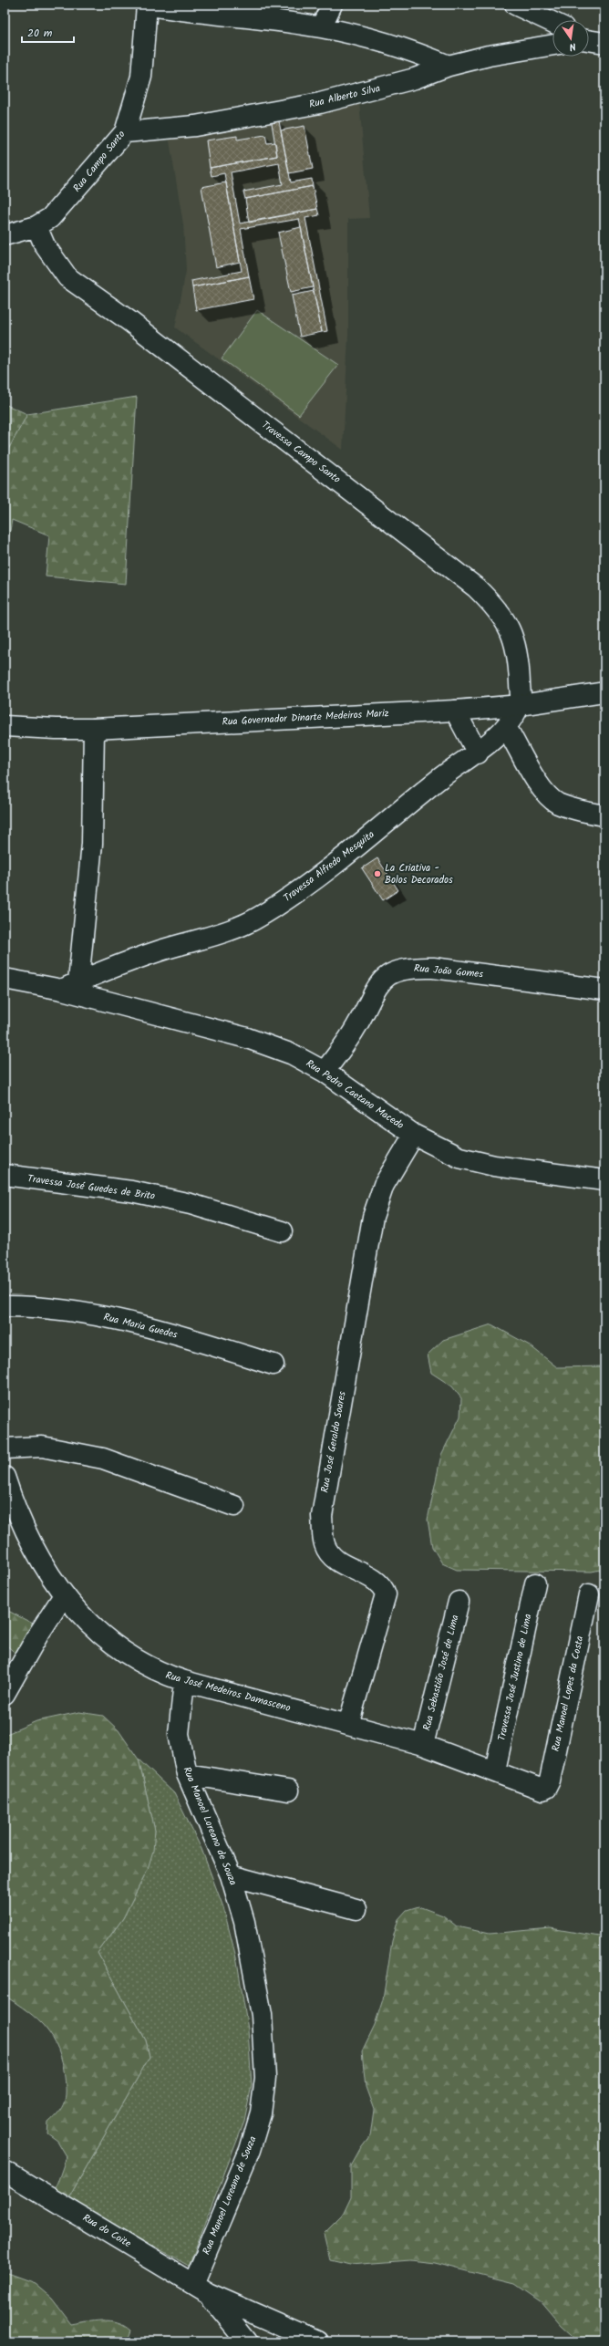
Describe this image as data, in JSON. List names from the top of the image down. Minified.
{"streets":{"street":["Rua Alberto Silva","Rua Campo Santo","Travessa Campo Santo","Rua Governador Dinarte Medeiros Mariz","Travessa Alfredo Mesquita","Rua João Gomes","Rua Pedro Caetano Macedo","Travessa José Guedes de Brito","Rua Maria Guedes","Rua José Geraldo Soares","Rua Sebastião José de Lima","Travessa José Justino de Lima","Rua José Medeiros Damasceno","Rua Manoel Lopes da Costa","Rua Manoel Loreano de Souza","Rua do Coite"]},"crossings":[["Rua Alberto Silva","Rua Campo Santo"],["Rua Campo Santo","Travessa Campo Santo"],["Travessa Campo Santo","Rua Governador Dinarte Medeiros Mariz"],["Travessa Campo Santo","Travessa Alfredo Mesquita"],["Rua Governador Dinarte Medeiros Mariz","Travessa Alfredo Mesquita"],["Travessa Alfredo Mesquita","Rua Pedro Caetano Macedo"],["Rua João Gomes","Rua Pedro Caetano Macedo"],["Rua Pedro Caetano Macedo","Rua José Geraldo Soares"],["Rua José Geraldo Soares","Rua José Medeiros Damasceno"],["Rua Sebastião José de Lima","Rua José Medeiros Damasceno"],["Travessa José Justino de Lima","Rua José Medeiros Damasceno"],["Rua José Medeiros Damasceno","Rua Manoel Lopes da Costa"],["Rua José Medeiros Damasceno","Rua Manoel Loreano de Souza"],["Rua Manoel Loreano de Souza","Rua do Coite"]],"places":["La Criativa - Bolos Decorados"],"scale_bar":"20 m","north":"bottom"}
